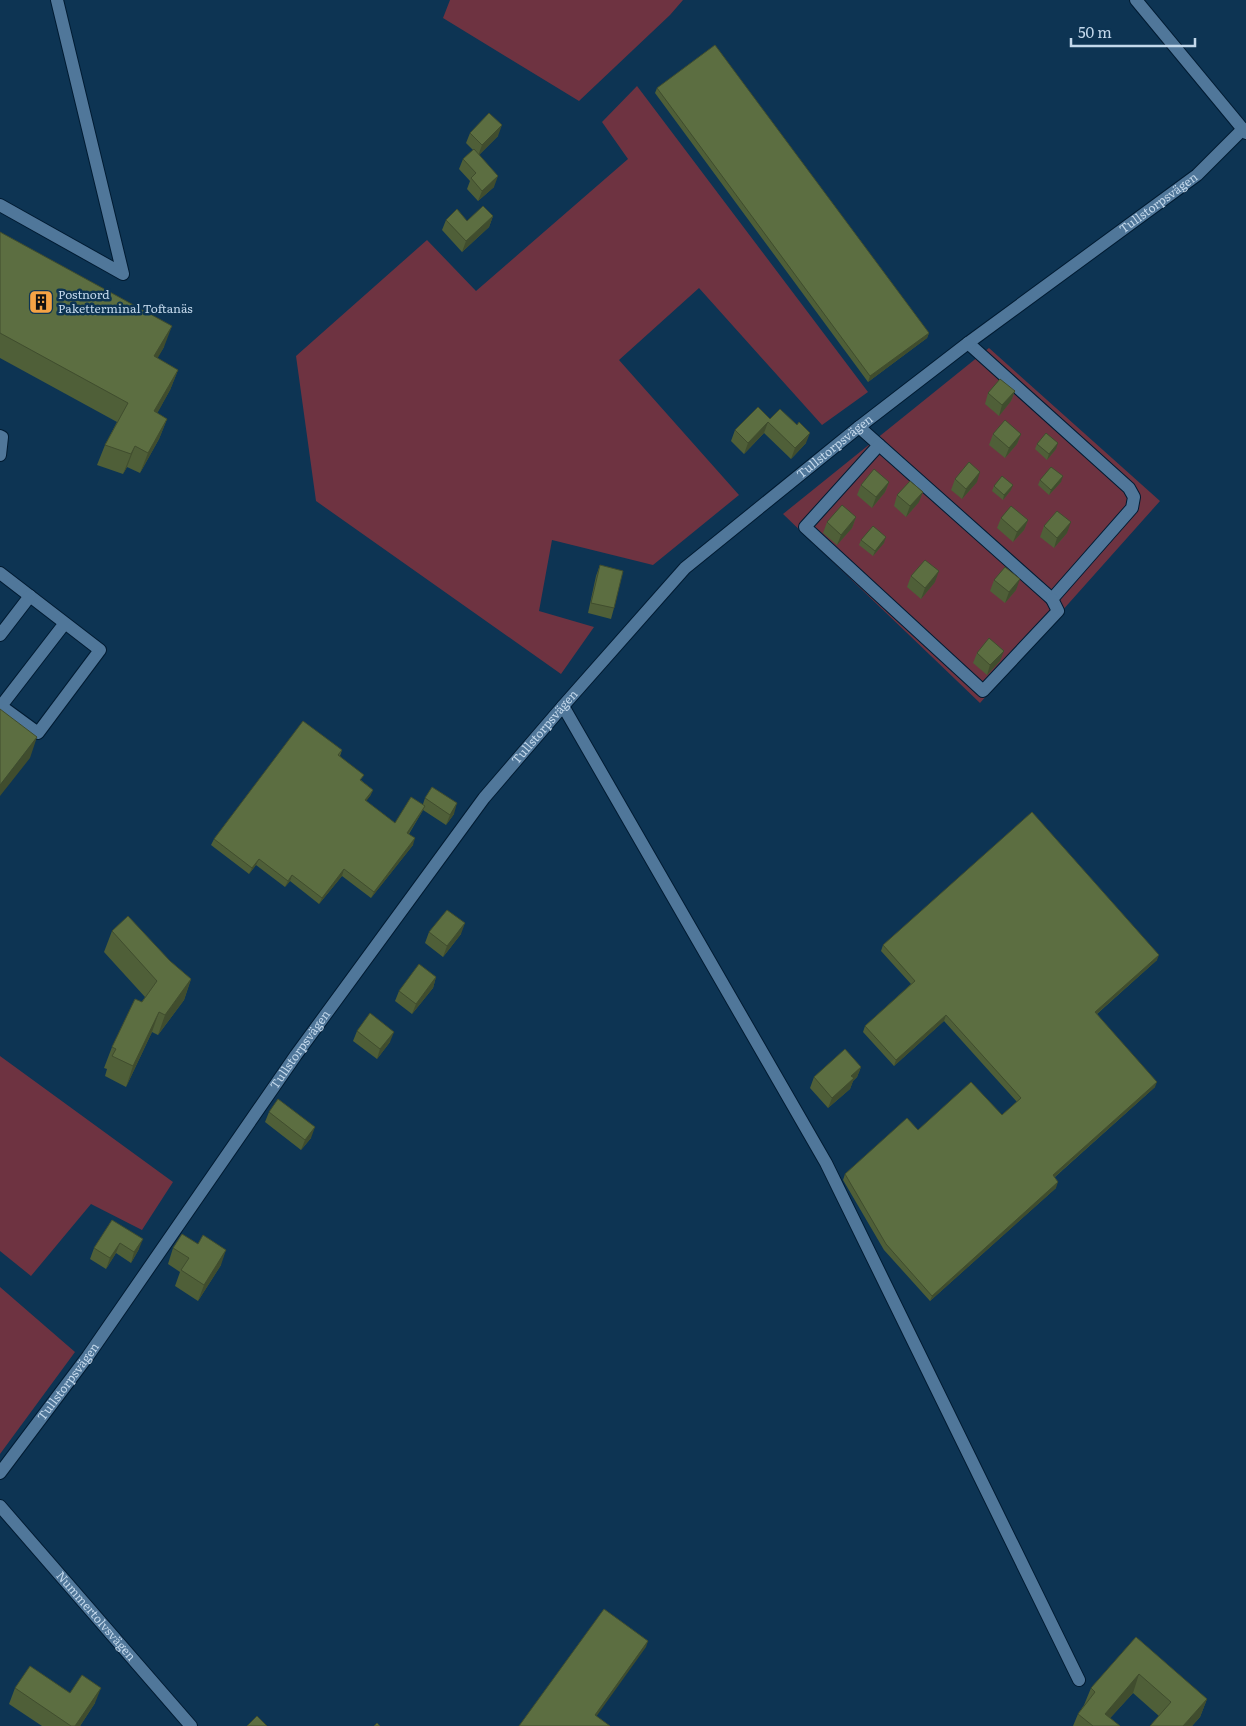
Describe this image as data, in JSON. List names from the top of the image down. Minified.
{"streets":{"street":["Tullstorpsvägen","Nummertolvsvägen"]},"places":{"building":["Postnord Paketterminal Toftanäs"]},"scale_bar":"50 m"}
